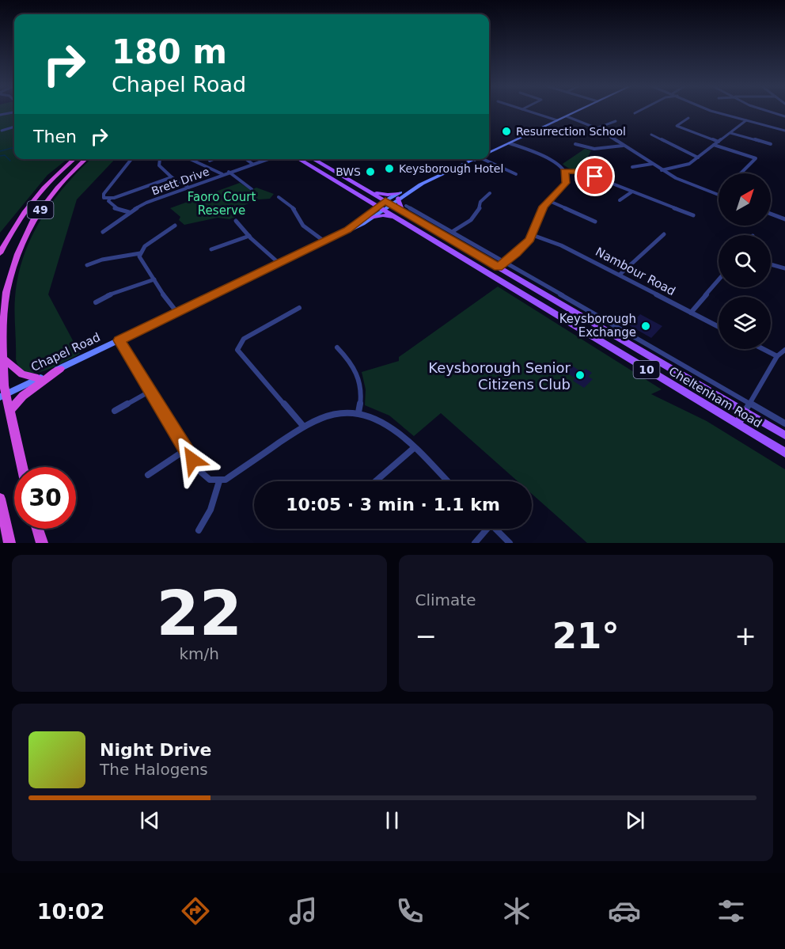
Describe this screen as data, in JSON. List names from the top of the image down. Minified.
{"streets":{"highway":["49"],"main road":["Chapel Road","10","Cheltenham Road"],"street":["Brett Drive","Nambour Road"]},"crossings":[["49","Chapel Road"],["Chapel Road","Cheltenham Road"]],"parks":["Faoro Court Reserve"],"places":["Resurrection School","Keysborough Hotel","BWS","Keysborough Exchange","Keysborough Senior Citizens Club"],"north":"top right","page":{"turn":["180 m","Chapel Road"],"then":"Then","limit":"30","trip":"10:05 · 3 min · 1.1 km","tile":[["22","km/h"],"Climate"],"heat":["−","21°","+"],"song":["Night Drive","The Halogens"],"tabs":"10:02"}}
